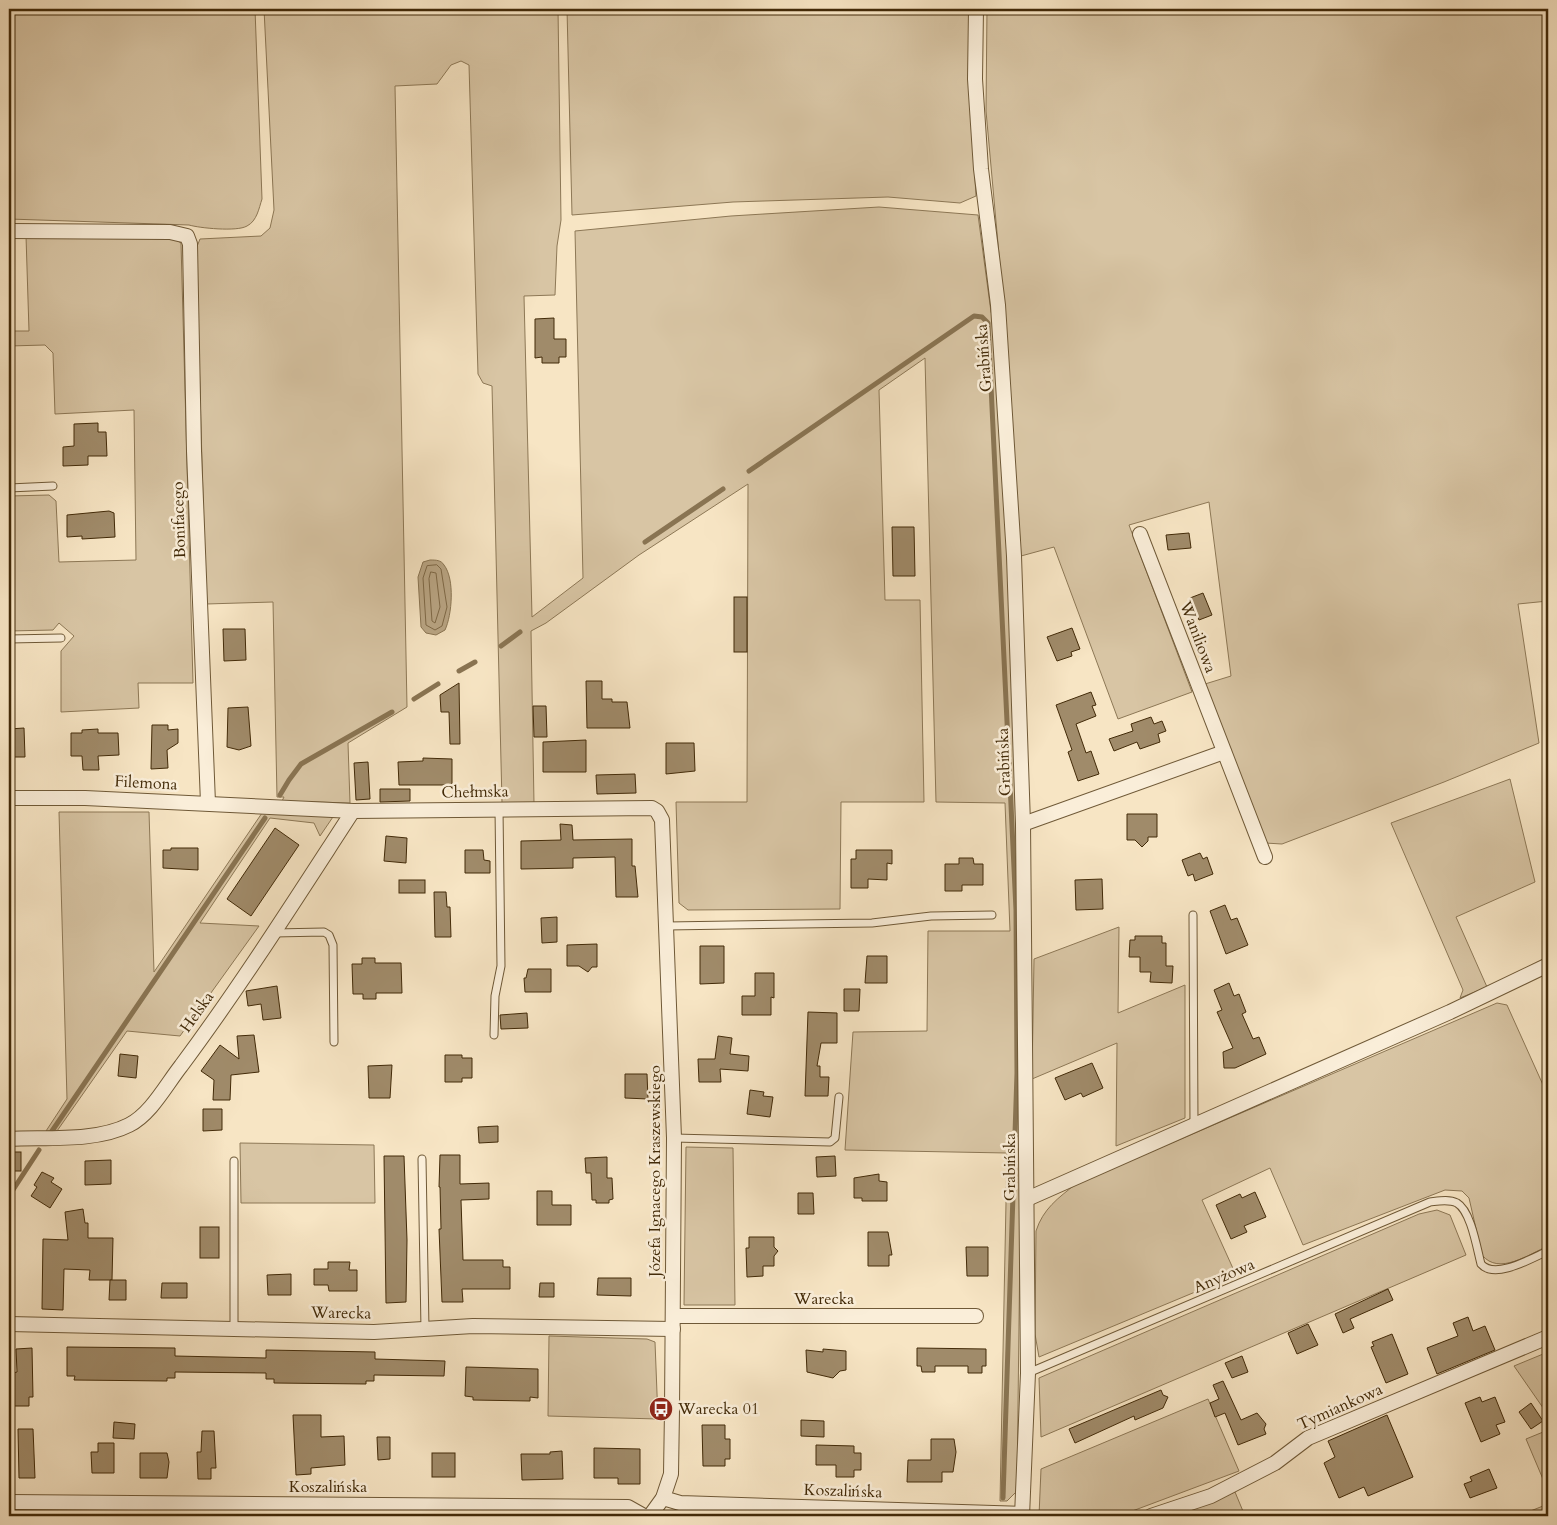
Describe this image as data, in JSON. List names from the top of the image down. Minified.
{"streets":{"street":["Grabińska","Bonifacego","Waniliowa","Filemona","Chełmska","Helska","Józefa Ignacego Kraszewskiego","Warecka","Tymiankowa","Koszalińska"],"lane":["Anyżowa"]},"crossings":[["Grabińska","Anyżowa"],["Grabińska","Koszalińska"],["Bonifacego","Filemona"],["Filemona","Chełmska"],["Chełmska","Helska"],["Chełmska","Józefa Ignacego Kraszewskiego"],["Józefa Ignacego Kraszewskiego","Warecka"],["Józefa Ignacego Kraszewskiego","Koszalińska"]],"places":{"bus stop":["Warecka 01"]}}
